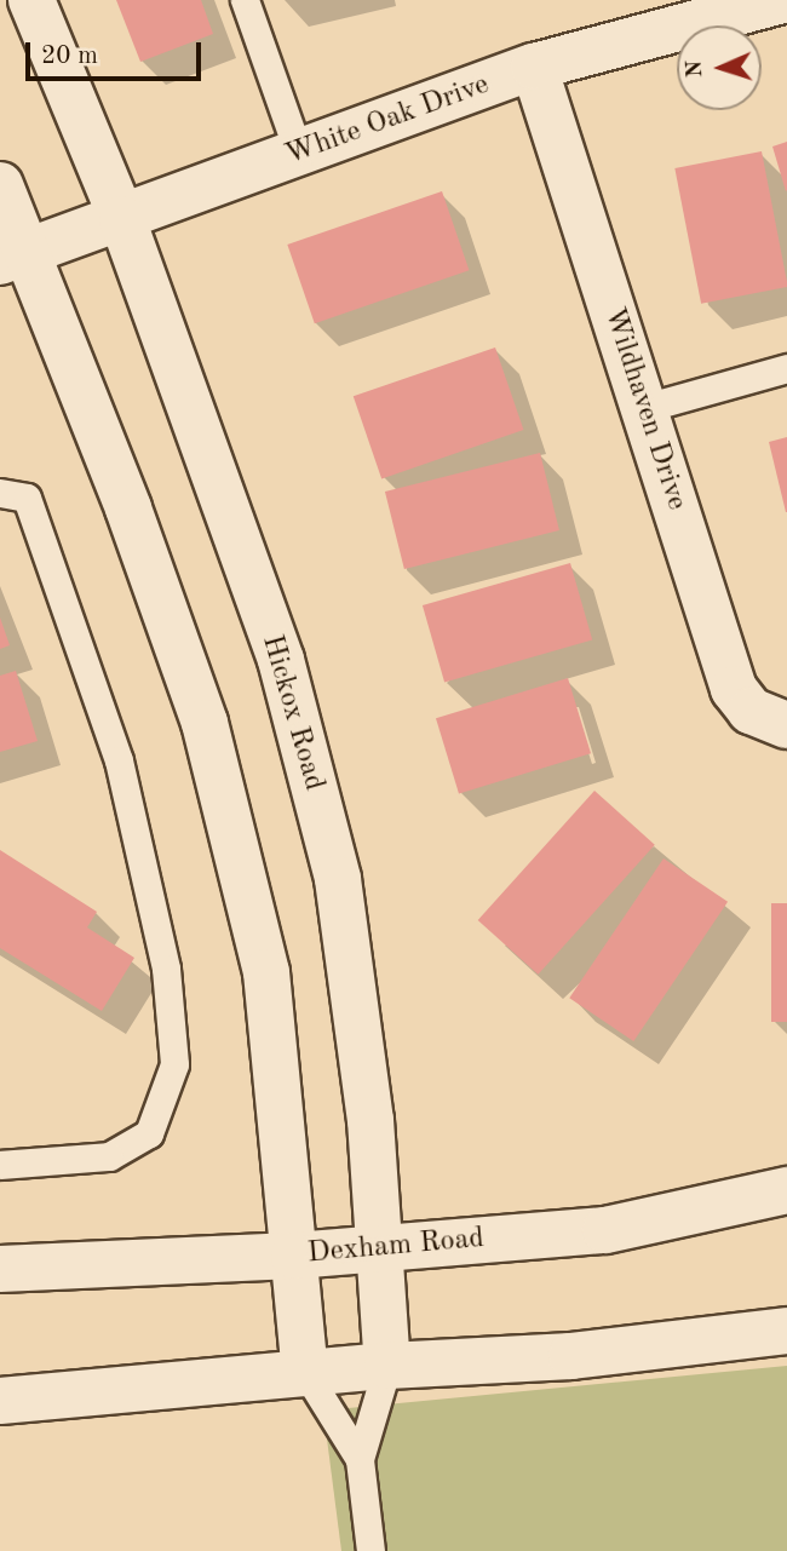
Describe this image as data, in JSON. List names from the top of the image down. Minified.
{"streets":{"street":["White Oak Drive","Wildhaven Drive","Hickox Road","Dexham Road"]},"crossings":[["White Oak Drive","Wildhaven Drive"],["White Oak Drive","Hickox Road"],["Hickox Road","Dexham Road"]],"scale_bar":"20 m","north":"left"}
